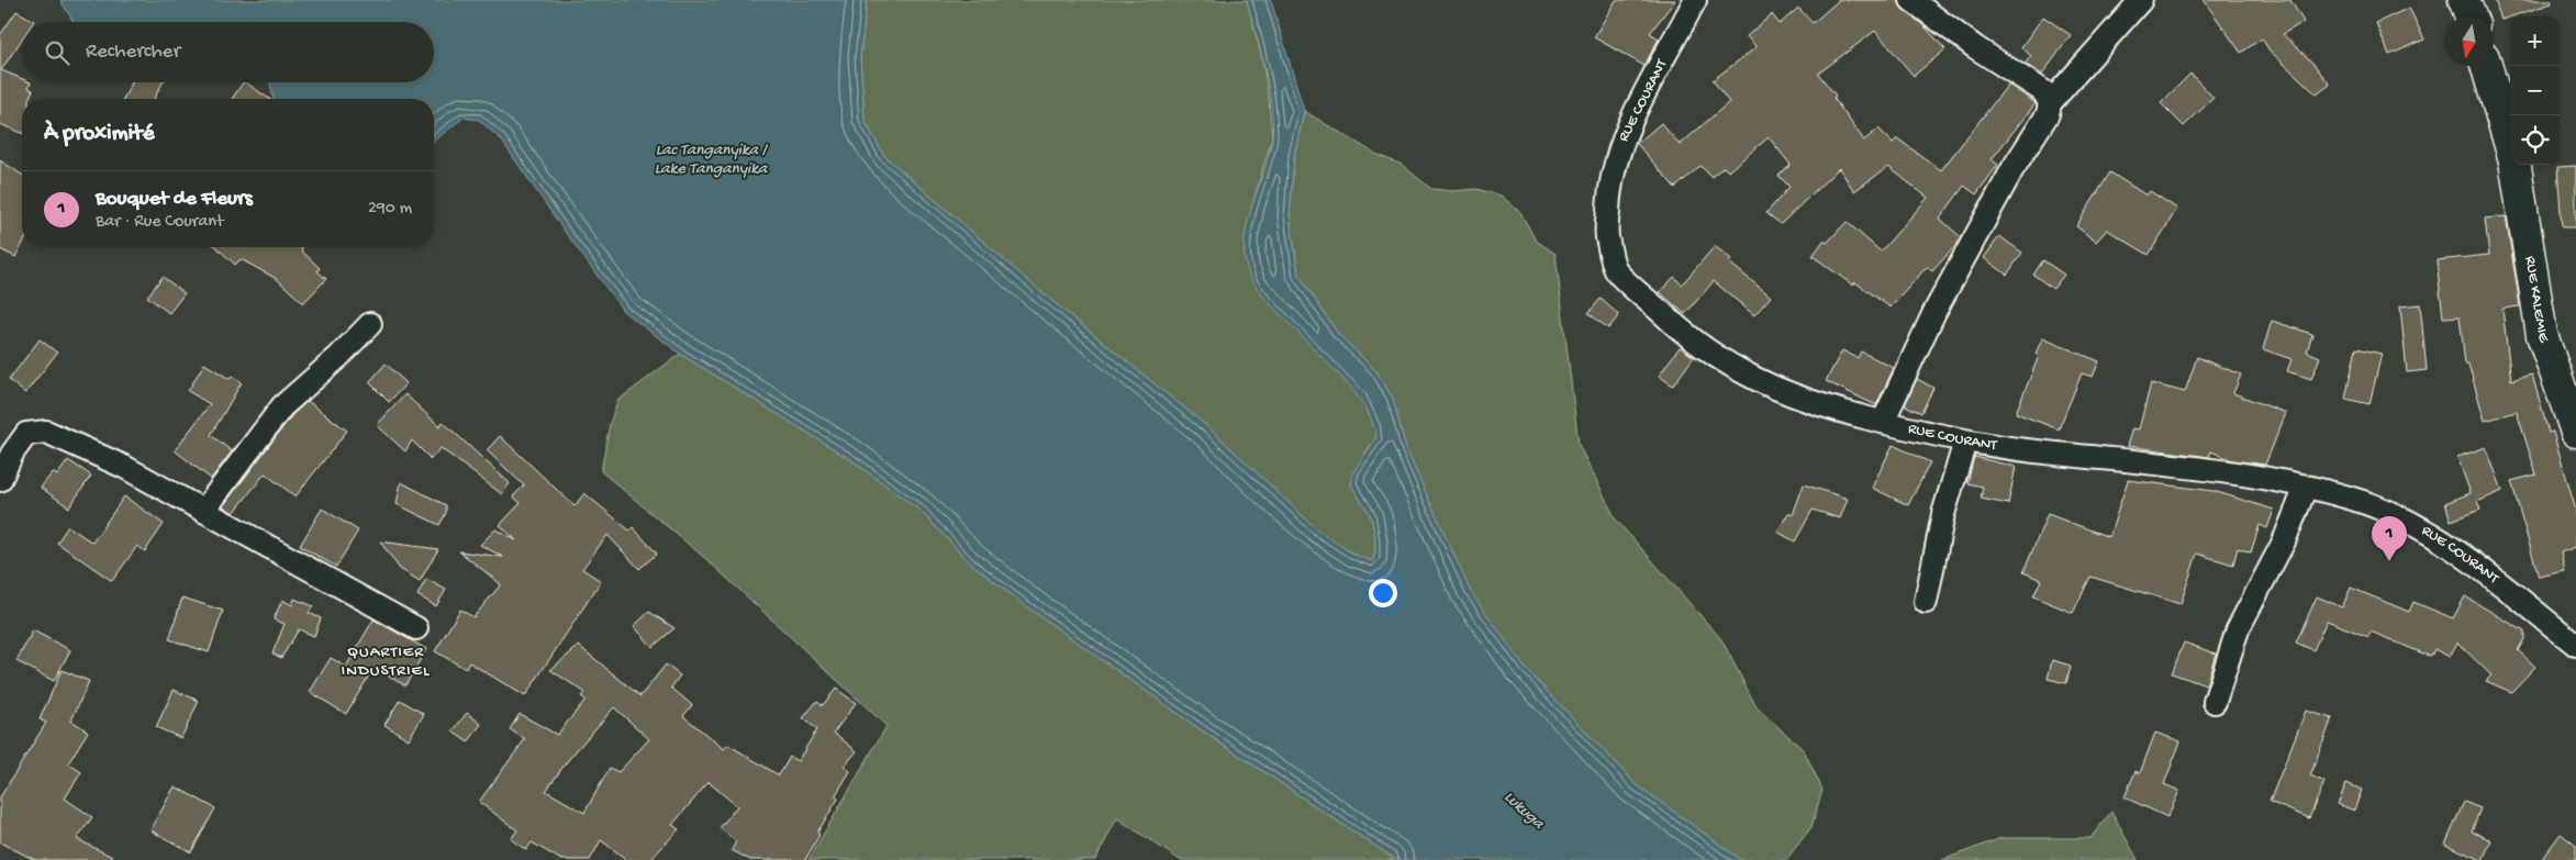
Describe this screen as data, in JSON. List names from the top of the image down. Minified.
{"streets":{"street":["RUE COURANT","RUE KALEMIE"]},"districts":["QUARTIER INDUSTRIEL"],"water":["Lac Tanganyika / Lake Tanganyika","Lukuga"],"north":"bottom","page":{"map_buttons":["+","−"],"search":"Rechercher","heading":"À proximité","list":[{"mark":"1","name":"Bouquet de Fleurs","note":"Bar · Rue Courant","value":"290 m"}],"pins":"1"}}
